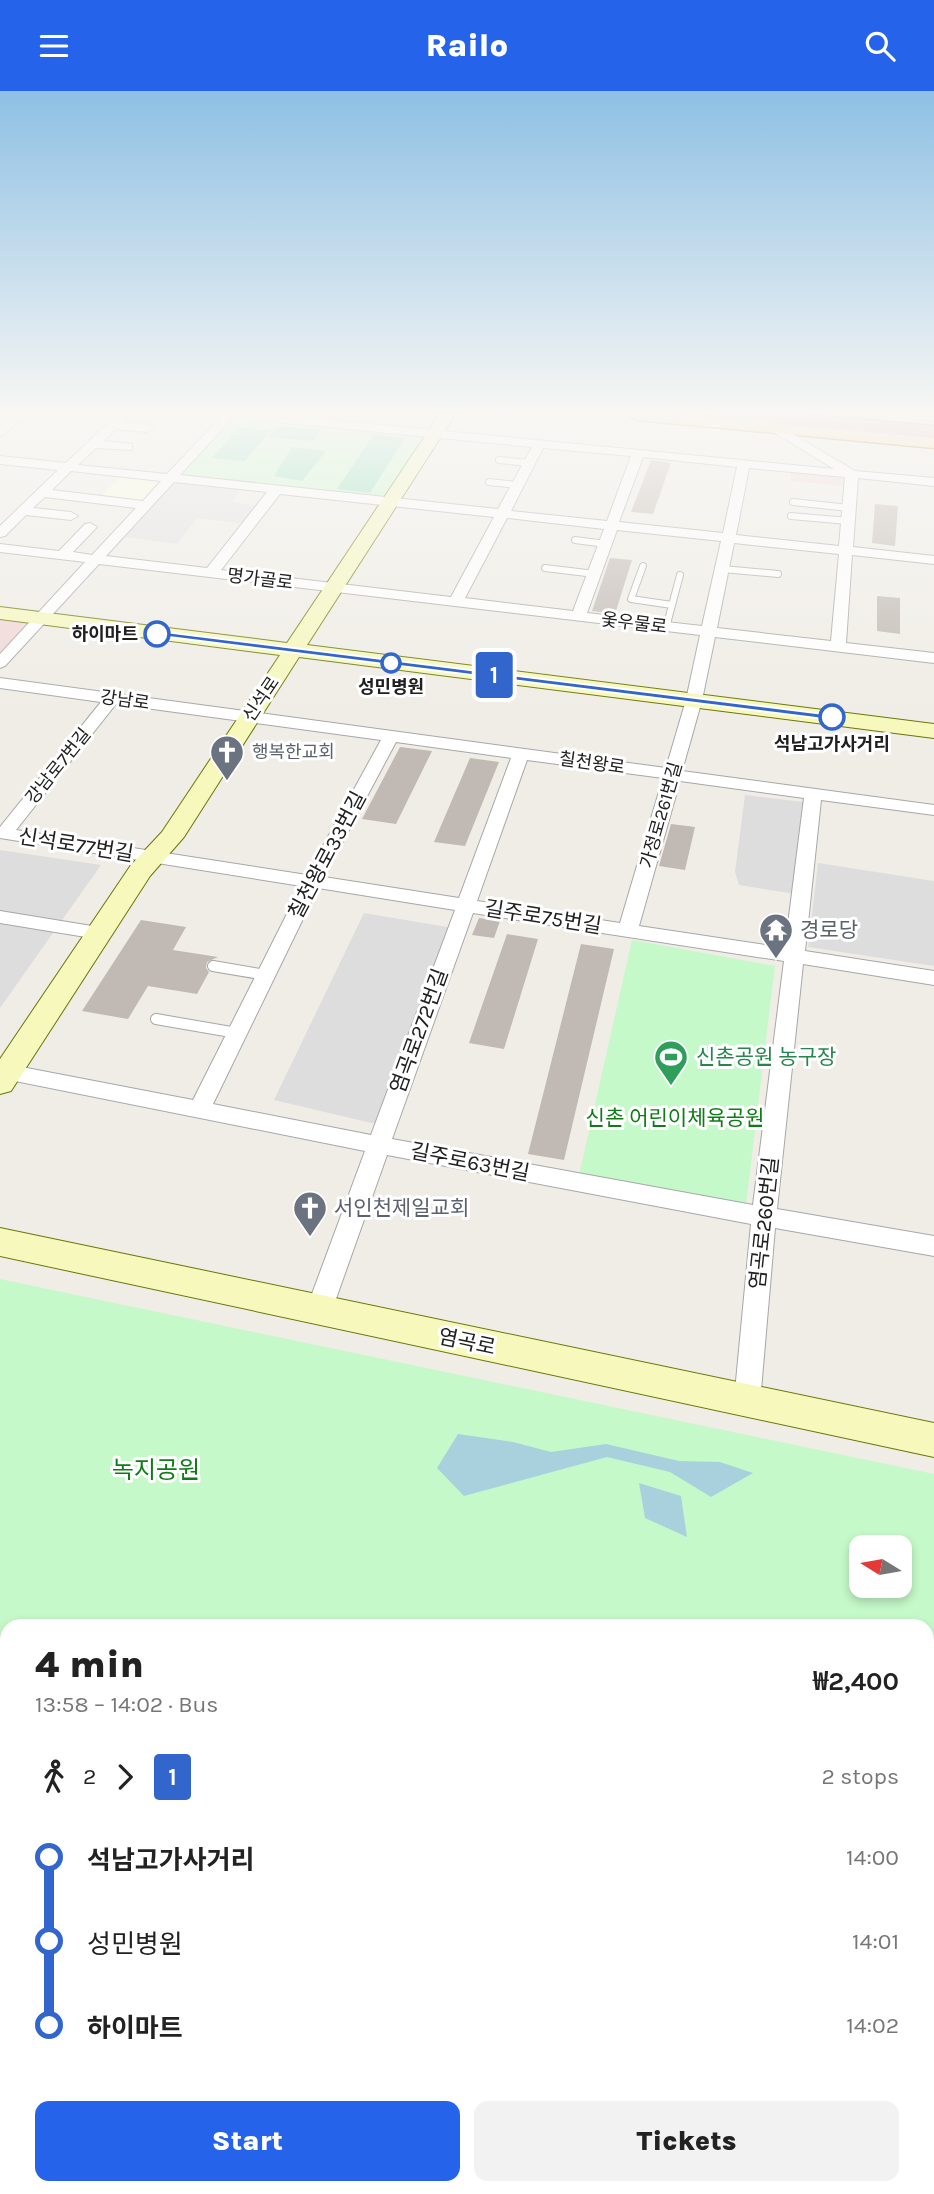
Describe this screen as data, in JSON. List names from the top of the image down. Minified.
{"streets":{"street":["명가골로","옻우물로","신석로","강남로","칠천왕로","강남로7번길","가정로261번길","신석로77번길","칠천왕로33번길","길주로75번길","염곡로272번길","길주로63번길","염곡로260번길","염곡로"]},"crossings":[["명가골로","옻우물로"],["명가골로","신석로"],["옻우물로","신석로"],["옻우물로","가정로261번길"],["신석로","강남로"],["신석로","칠천왕로"],["신석로","신석로77번길"],["신석로","길주로75번길"],["신석로","길주로63번길"],["강남로","칠천왕로"],["강남로","강남로7번길"],["칠천왕로","가정로261번길"],["칠천왕로","칠천왕로33번길"],["칠천왕로","염곡로272번길"],["칠천왕로","염곡로260번길"],["강남로7번길","신석로77번길"],["가정로261번길","길주로75번길"],["신석로77번길","길주로75번길"],["칠천왕로33번길","길주로75번길"],["칠천왕로33번길","길주로63번길"],["길주로75번길","염곡로272번길"],["길주로75번길","염곡로260번길"],["염곡로272번길","길주로63번길"],["염곡로272번길","염곡로"],["길주로63번길","염곡로260번길"],["염곡로260번길","염곡로"]],"parks":["신촌 어린이체육공원","녹지공원"],"places":{"other":["하이마트","성민병원","석남고가사거리"],"church":["행복한교회","서인천제일교회"],"temple":["경로당"],"sports":["신촌공원 농구장"]},"lines":["bus line 1"],"north":"left","page":{"header":"Railo","on_map":"1","heading":["4 min","13:58 – 14:02 · Bus","₩2,400"],"legs":["2","1","2 stops"],"list":[{"name":"석남고가사거리","value":"14:00"},{"name":"성민병원","value":"14:01"},{"name":"하이마트","value":"14:02"}],"buttons":["Start","Tickets"]}}
